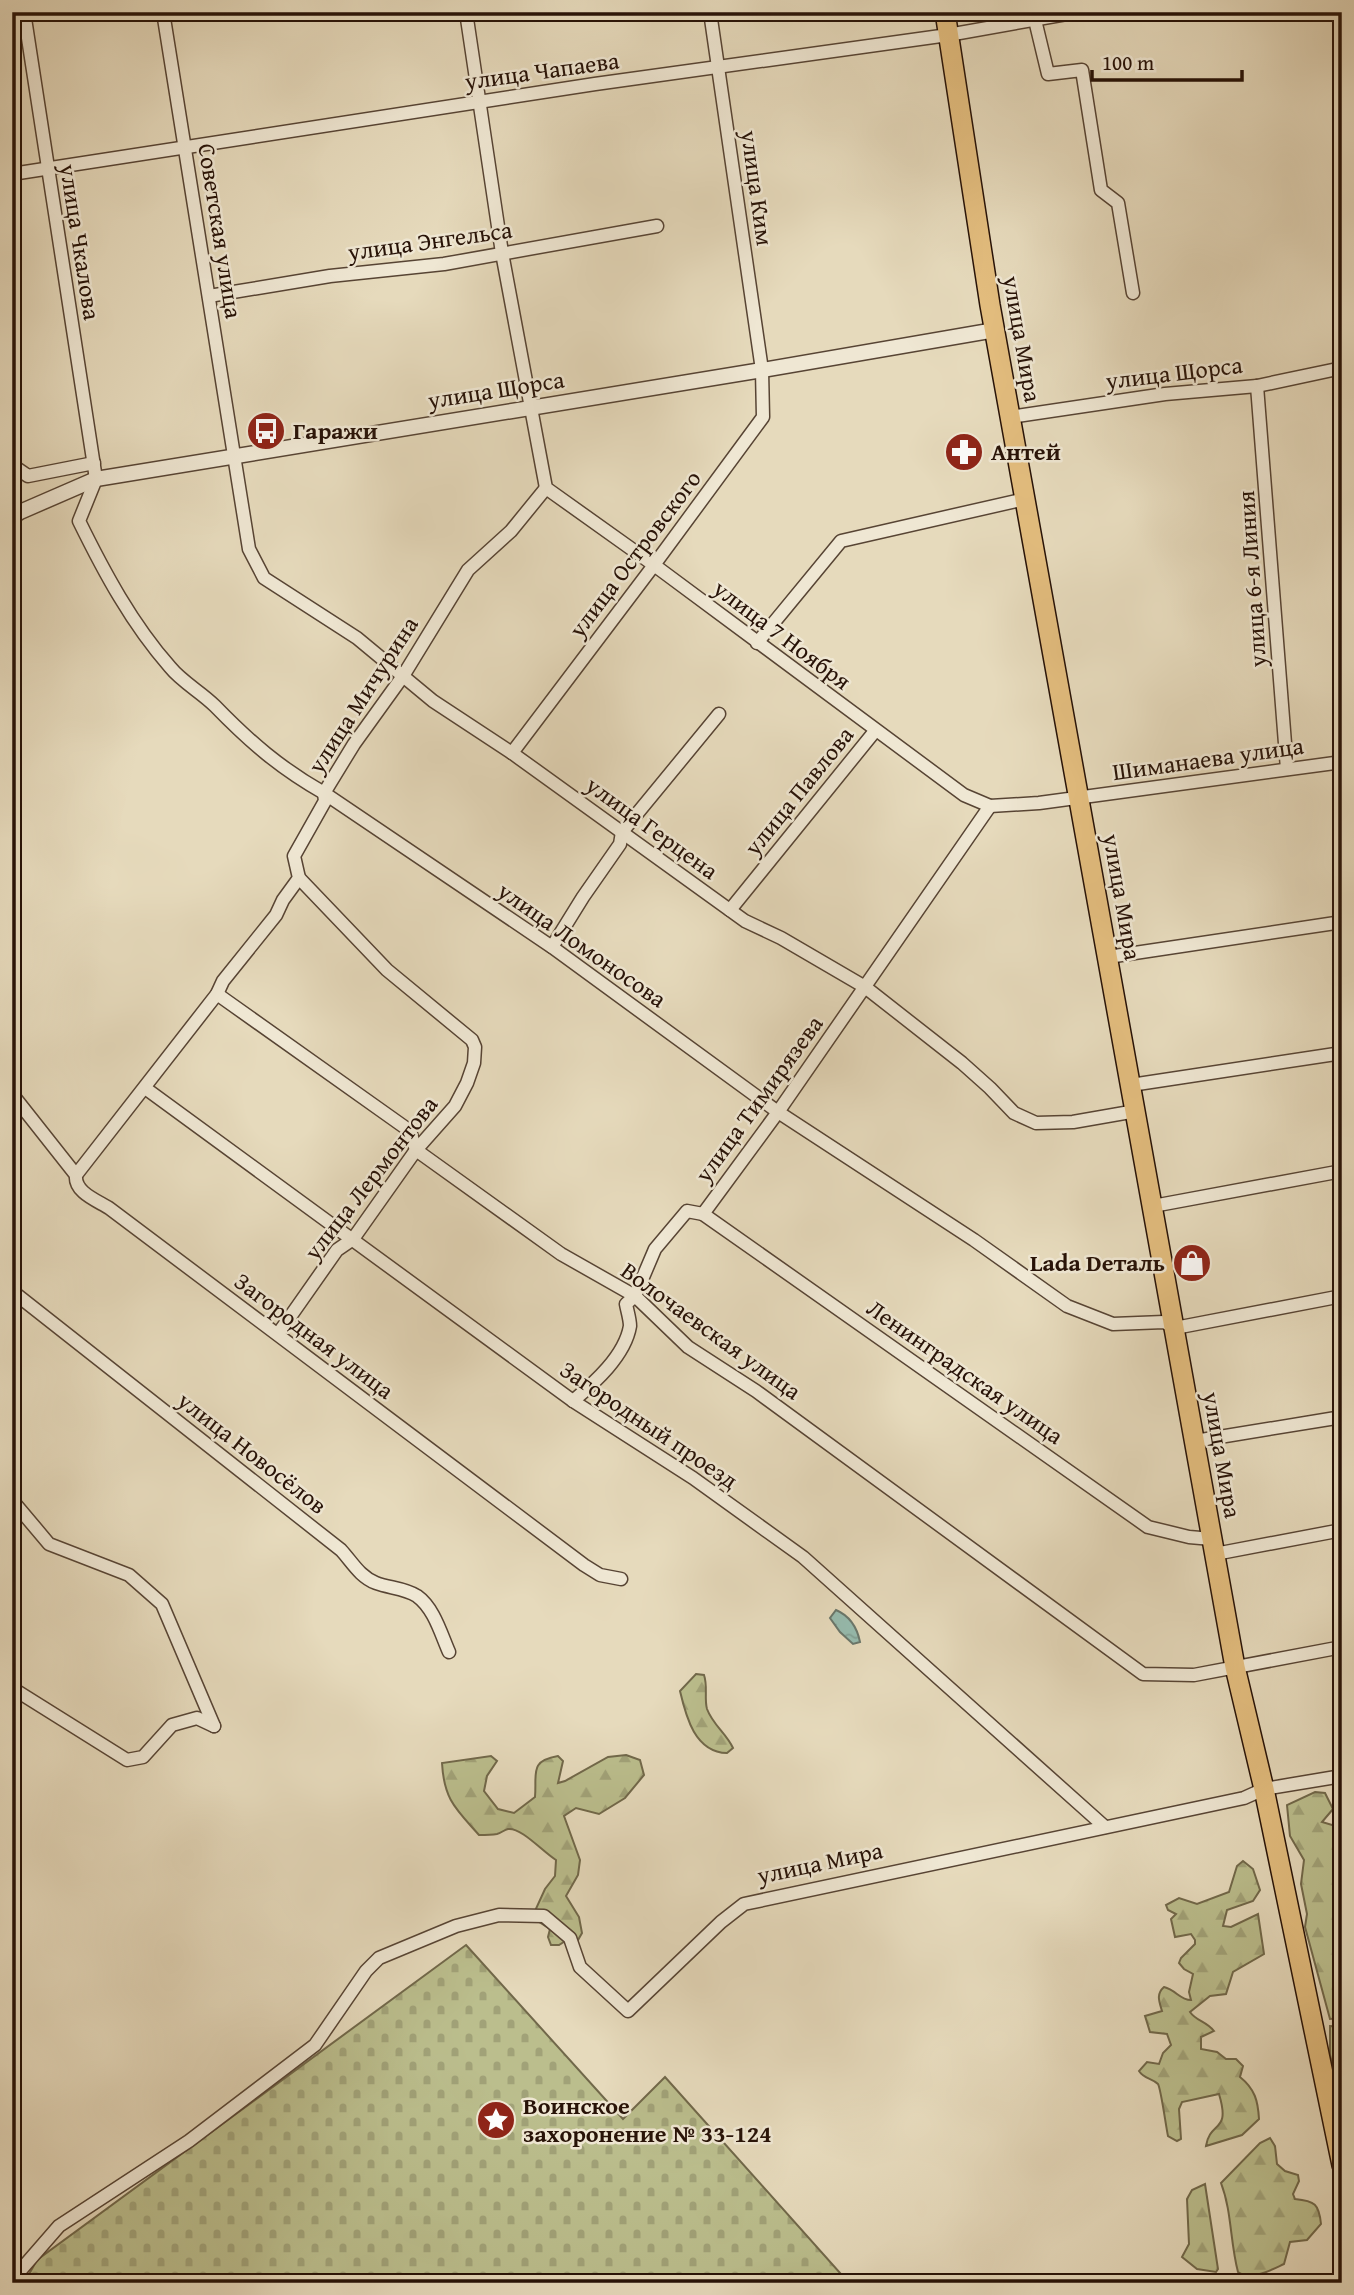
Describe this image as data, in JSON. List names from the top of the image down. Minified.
{"streets":{"main road":["улица Мира"],"street":["улица Чапаева","улица Ким","Советская улица","улица Энгельса","улица Чкалова","улица Щорса","улица Островского","улица 6-я Линия","улица 7 Ноября","улица Мичурина","Шиманаева улица","улица Павлова","улица Герцена","улица Ломоносова","улица Тимирязева","улица Лермонтова","Волочаевская улица","Загородная улица","Ленинградская улица","Загородный проезд","улица Новосёлов"]},"crossings":[["улица Чапаева","улица Ким"],["улица Чапаева","Советская улица"],["улица Чапаева","улица Чкалова"],["улица Чапаева","улица Мира"],["улица Ким","улица Щорса"],["улица Ким","улица Островского"],["Советская улица","улица Энгельса"],["Советская улица","улица Щорса"],["Советская улица","улица Герцена"],["улица Чкалова","улица Щорса"],["улица Чкалова","улица Ломоносова"],["улица Мира","улица Щорса"],["улица Мира","Шиманаева улица"],["улица Мира","улица Герцена"],["улица Мира","улица Ломоносова"],["улица Мира","Волочаевская улица"],["улица Мира","Ленинградская улица"],["улица Мира","Загородный проезд"],["улица Щорса","улица Островского"],["улица Щорса","улица 6-я Линия"],["улица Щорса","улица Герцена"],["улица Щорса","улица Ломоносова"],["улица Островского","улица 7 Ноября"],["улица Островского","улица Герцена"],["улица 6-я Линия","Шиманаева улица"],["улица 7 Ноября","улица Мичурина"],["улица 7 Ноября","улица Павлова"],["улица 7 Ноября","улица Тимирязева"],["улица Мичурина","улица Герцена"],["улица Мичурина","улица Ломоносова"],["улица Мичурина","улица Лермонтова"],["улица Павлова","улица Герцена"],["улица Герцена","улица Тимирязева"],["улица Ломоносова","улица Тимирязева"],["улица Тимирязева","Волочаевская улица"],["улица Тимирязева","Ленинградская улица"],["улица Тимирязева","Загородный проезд"],["улица Лермонтова","Волочаевская улица"],["улица Лермонтова","Загородная улица"],["улица Лермонтова","Загородный проезд"]],"places":{"bus stop":["Гаражи"],"pharmacy":["Антей"],"shop":["Lada Dеталь"],"place":["Воинское захоронение № 33-124"]},"scale_bar":"100 m"}
